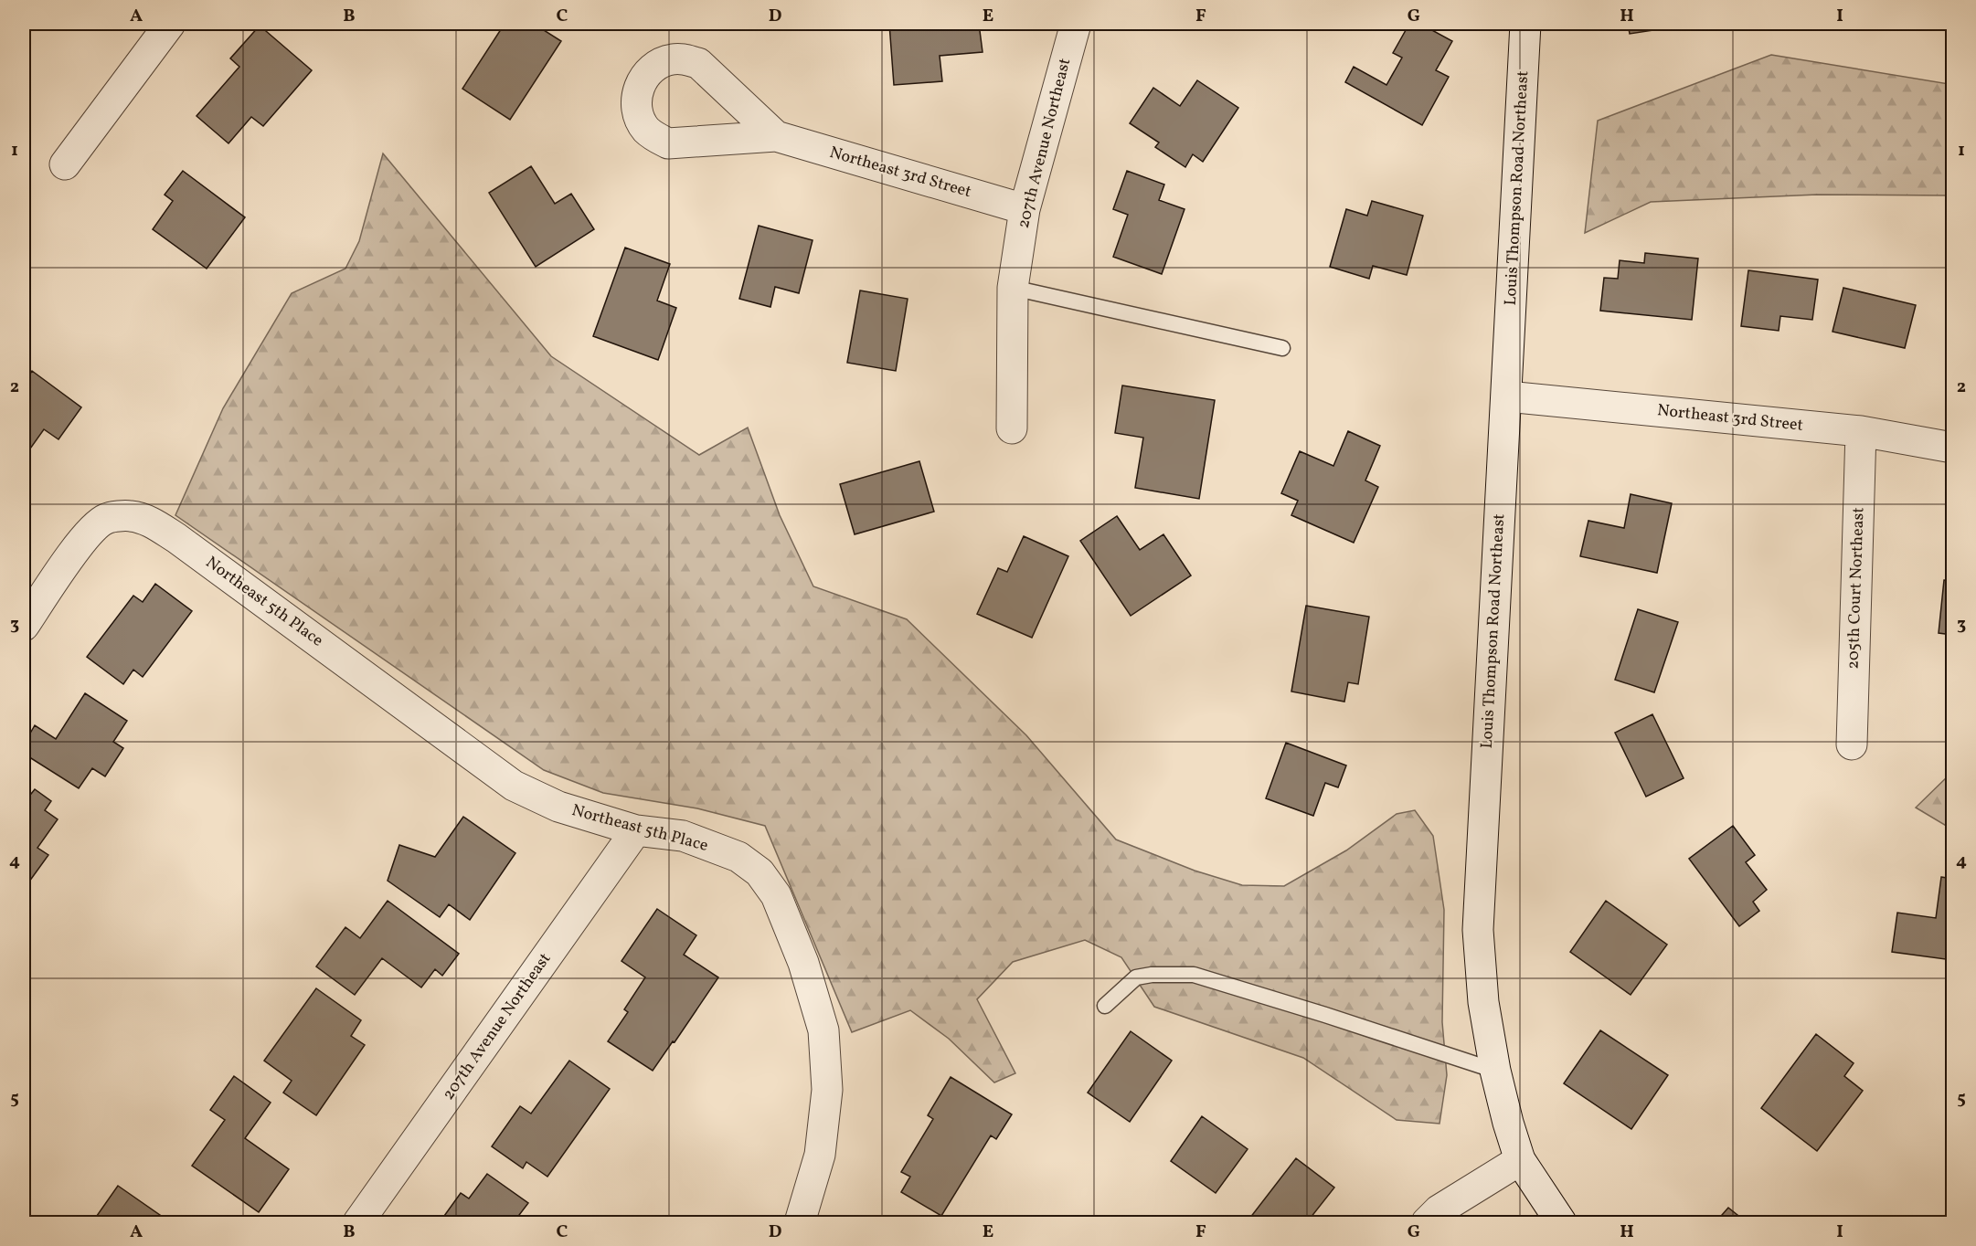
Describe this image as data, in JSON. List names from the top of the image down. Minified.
{"streets":{"street":["207th Avenue Northeast","Northeast 3rd Street","Louis Thompson Road Northeast","205th Court Northeast","Northeast 5th Place"]},"crossings":[["207th Avenue Northeast","Northeast 3rd Street"],["207th Avenue Northeast","Northeast 5th Place"],["Northeast 3rd Street","Louis Thompson Road Northeast"],["Northeast 3rd Street","205th Court Northeast"]],"grid":{"columns":["A","B","C","D","E","F","G","H","I"],"rows":["1","2","3","4","5"]}}
